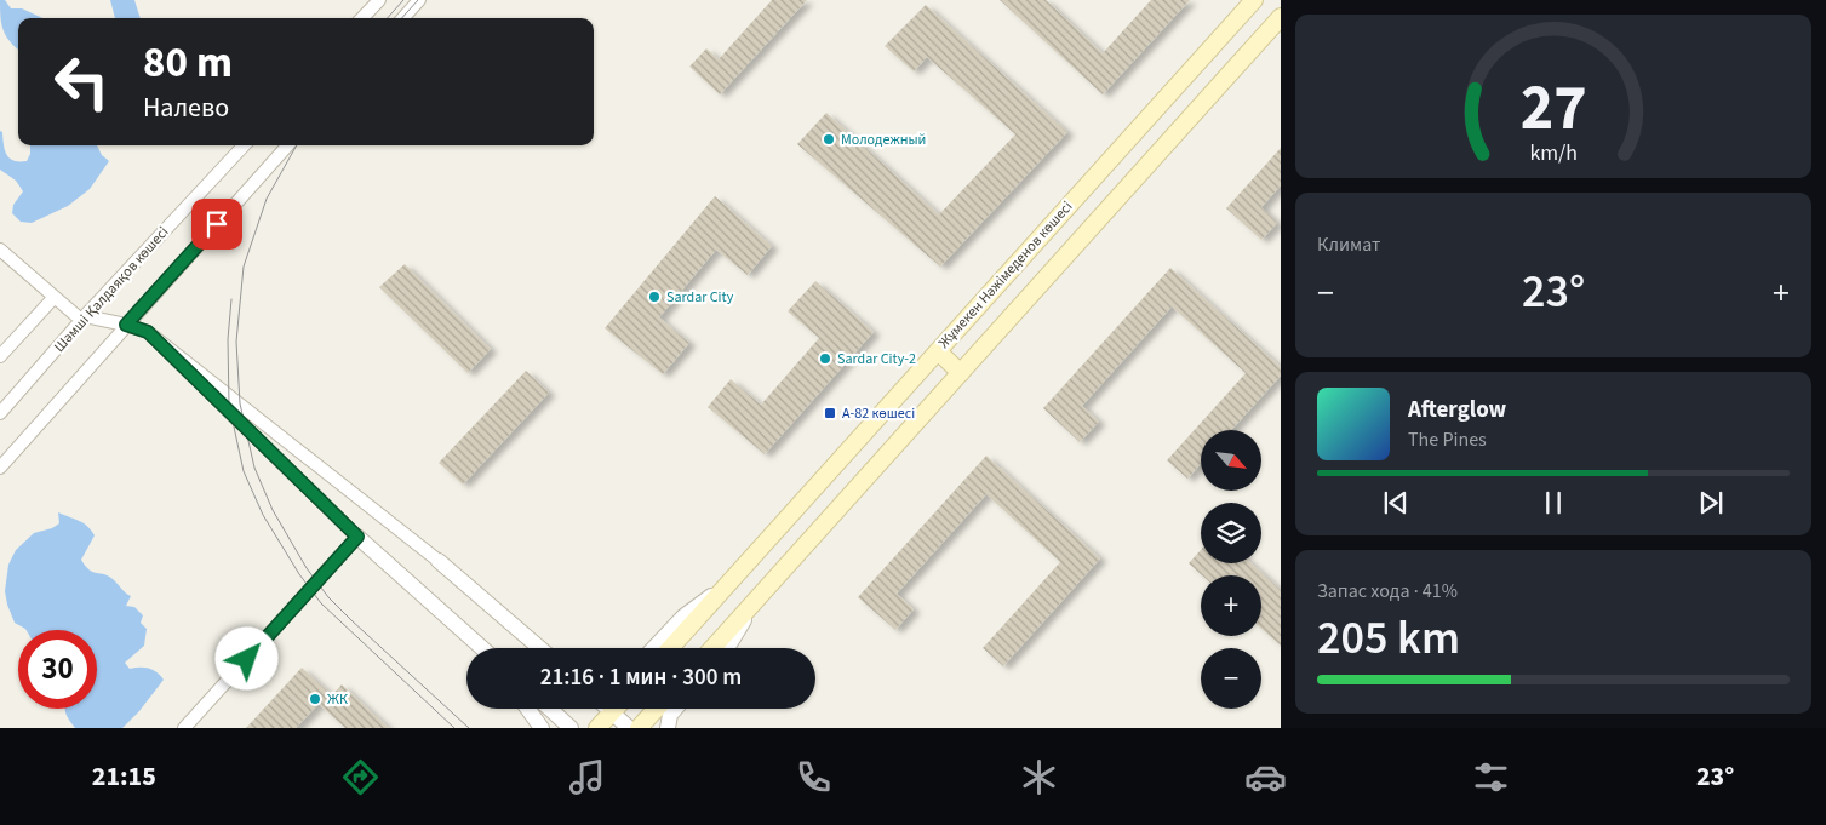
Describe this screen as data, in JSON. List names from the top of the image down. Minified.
{"streets":{"main road":["Жұмекен Нәжімеденов көшесі"],"street":["Шәмші Қалдаяқов көшесі"]},"places":{"other":["Молодежный","Sardar City","Sardar City-2","ЖК"],"transit":["A-82 көшесі"]},"north":"bottom right","page":{"turn":["80 m","Налево"],"tile":["Климат",["Запас хода · 41%","205 km"]],"heat":["−","23°","+"],"song":["Afterglow","The Pines"],"map_buttons":["+","−"],"limit":"30","trip":"21:16 · 1 мин · 300 m","tabs":["21:15","23°"],"gauge":["27","km/h"]}}
